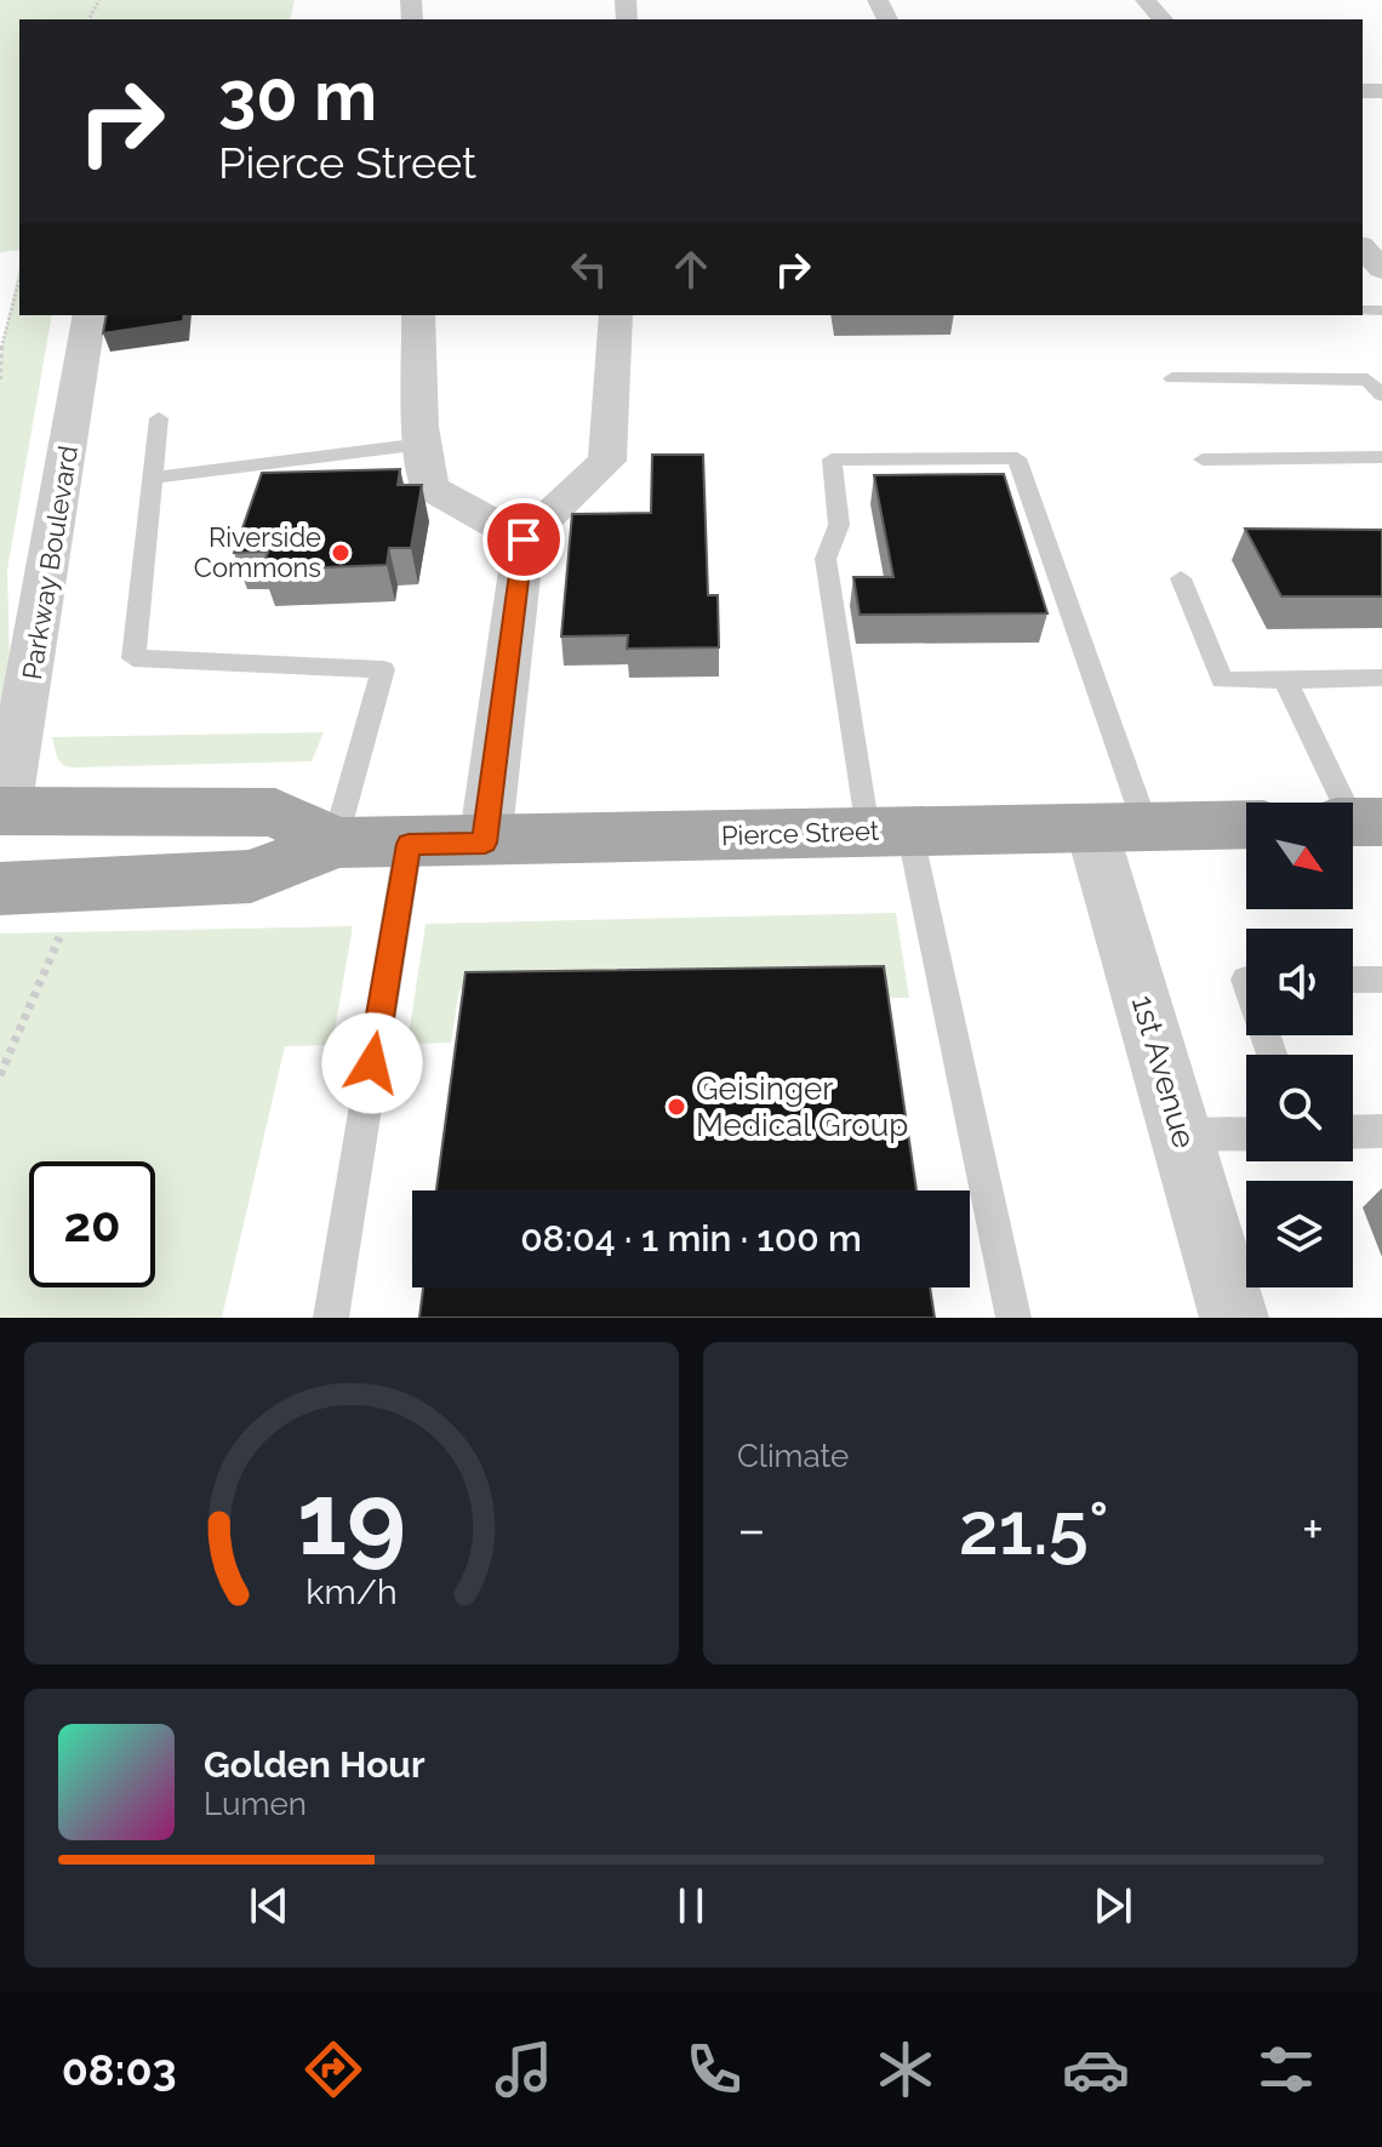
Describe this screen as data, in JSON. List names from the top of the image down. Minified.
{"streets":{"main road":["Pierce Street"],"street":["Parkway Boulevard","1st Avenue"]},"crossings":[["Parkway Boulevard","Pierce Street"],["Pierce Street","1st Avenue"]],"places":["Riverside Commons","Geisinger Medical Group"],"north":"bottom right","page":{"turn":["30 m","Pierce Street"],"limit":"20","trip":"08:04 · 1 min · 100 m","tile":"Climate","heat":["−","21.5°","+"],"song":["Golden Hour","Lumen"],"tabs":"08:03","gauge":["19","km/h"]}}
